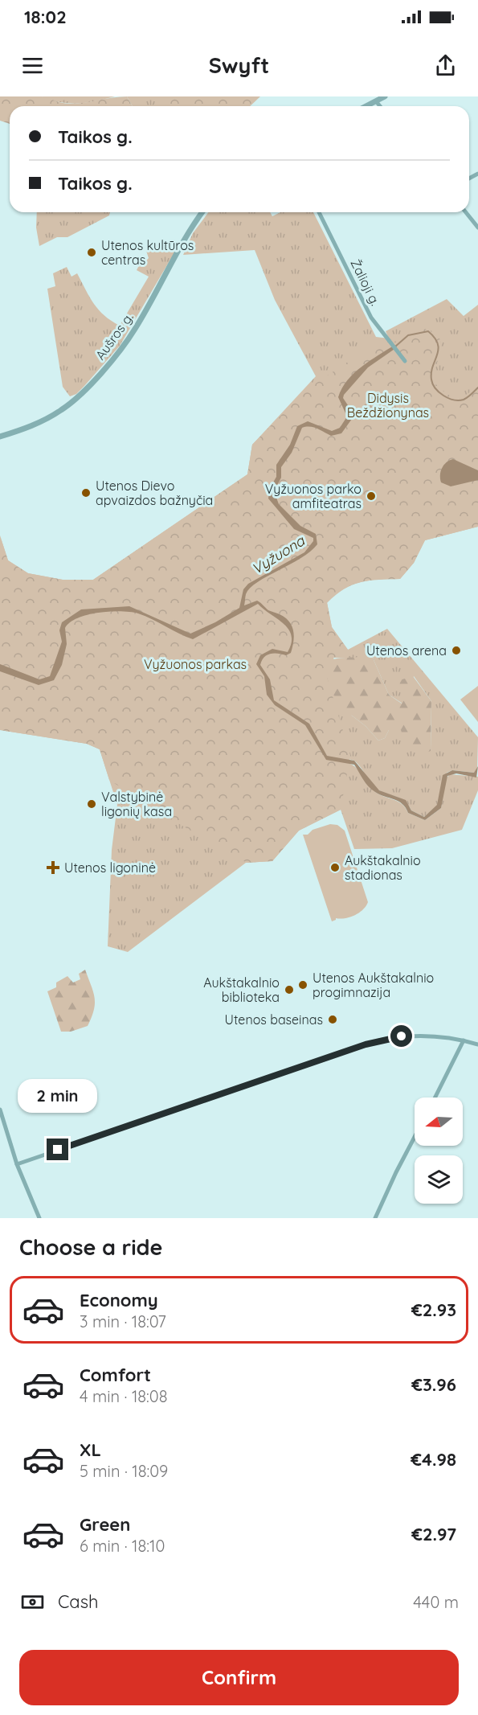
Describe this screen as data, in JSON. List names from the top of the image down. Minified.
{"streets":{"street":["Žalioji g.","Aušros g."]},"water":["Vyžuona"],"parks":["Didysis Beždžionynas","Vyžuonos parkas"],"places":{"other":["Utenos kultūros centras","Utenos Dievo apvaizdos bažnyčia","Vyžuonos parko amfiteatras","Utenos arena","Valstybinė ligonių kasa","Aukštakalnio stadionas","Utenos Aukštakalnio progimnazija","Aukštakalnio biblioteka","Utenos baseinas"],"health":["Utenos ligoninė"]},"north":"left","page":{"status":"18:02","header":"Swyft","banner":["Taikos g.","Taikos g."],"bubble":"2 min","heading":"Choose a ride","list":[{"name":"Economy","note":"3 min · 18:07","value":"€2.93"},{"name":"Comfort","note":"4 min · 18:08","value":"€3.96"},{"name":"XL","note":"5 min · 18:09","value":"€4.98"},{"name":"Green","note":"6 min · 18:10","value":"€2.97"}],"pay":["Cash","440 m"],"buttons":"Confirm"}}
